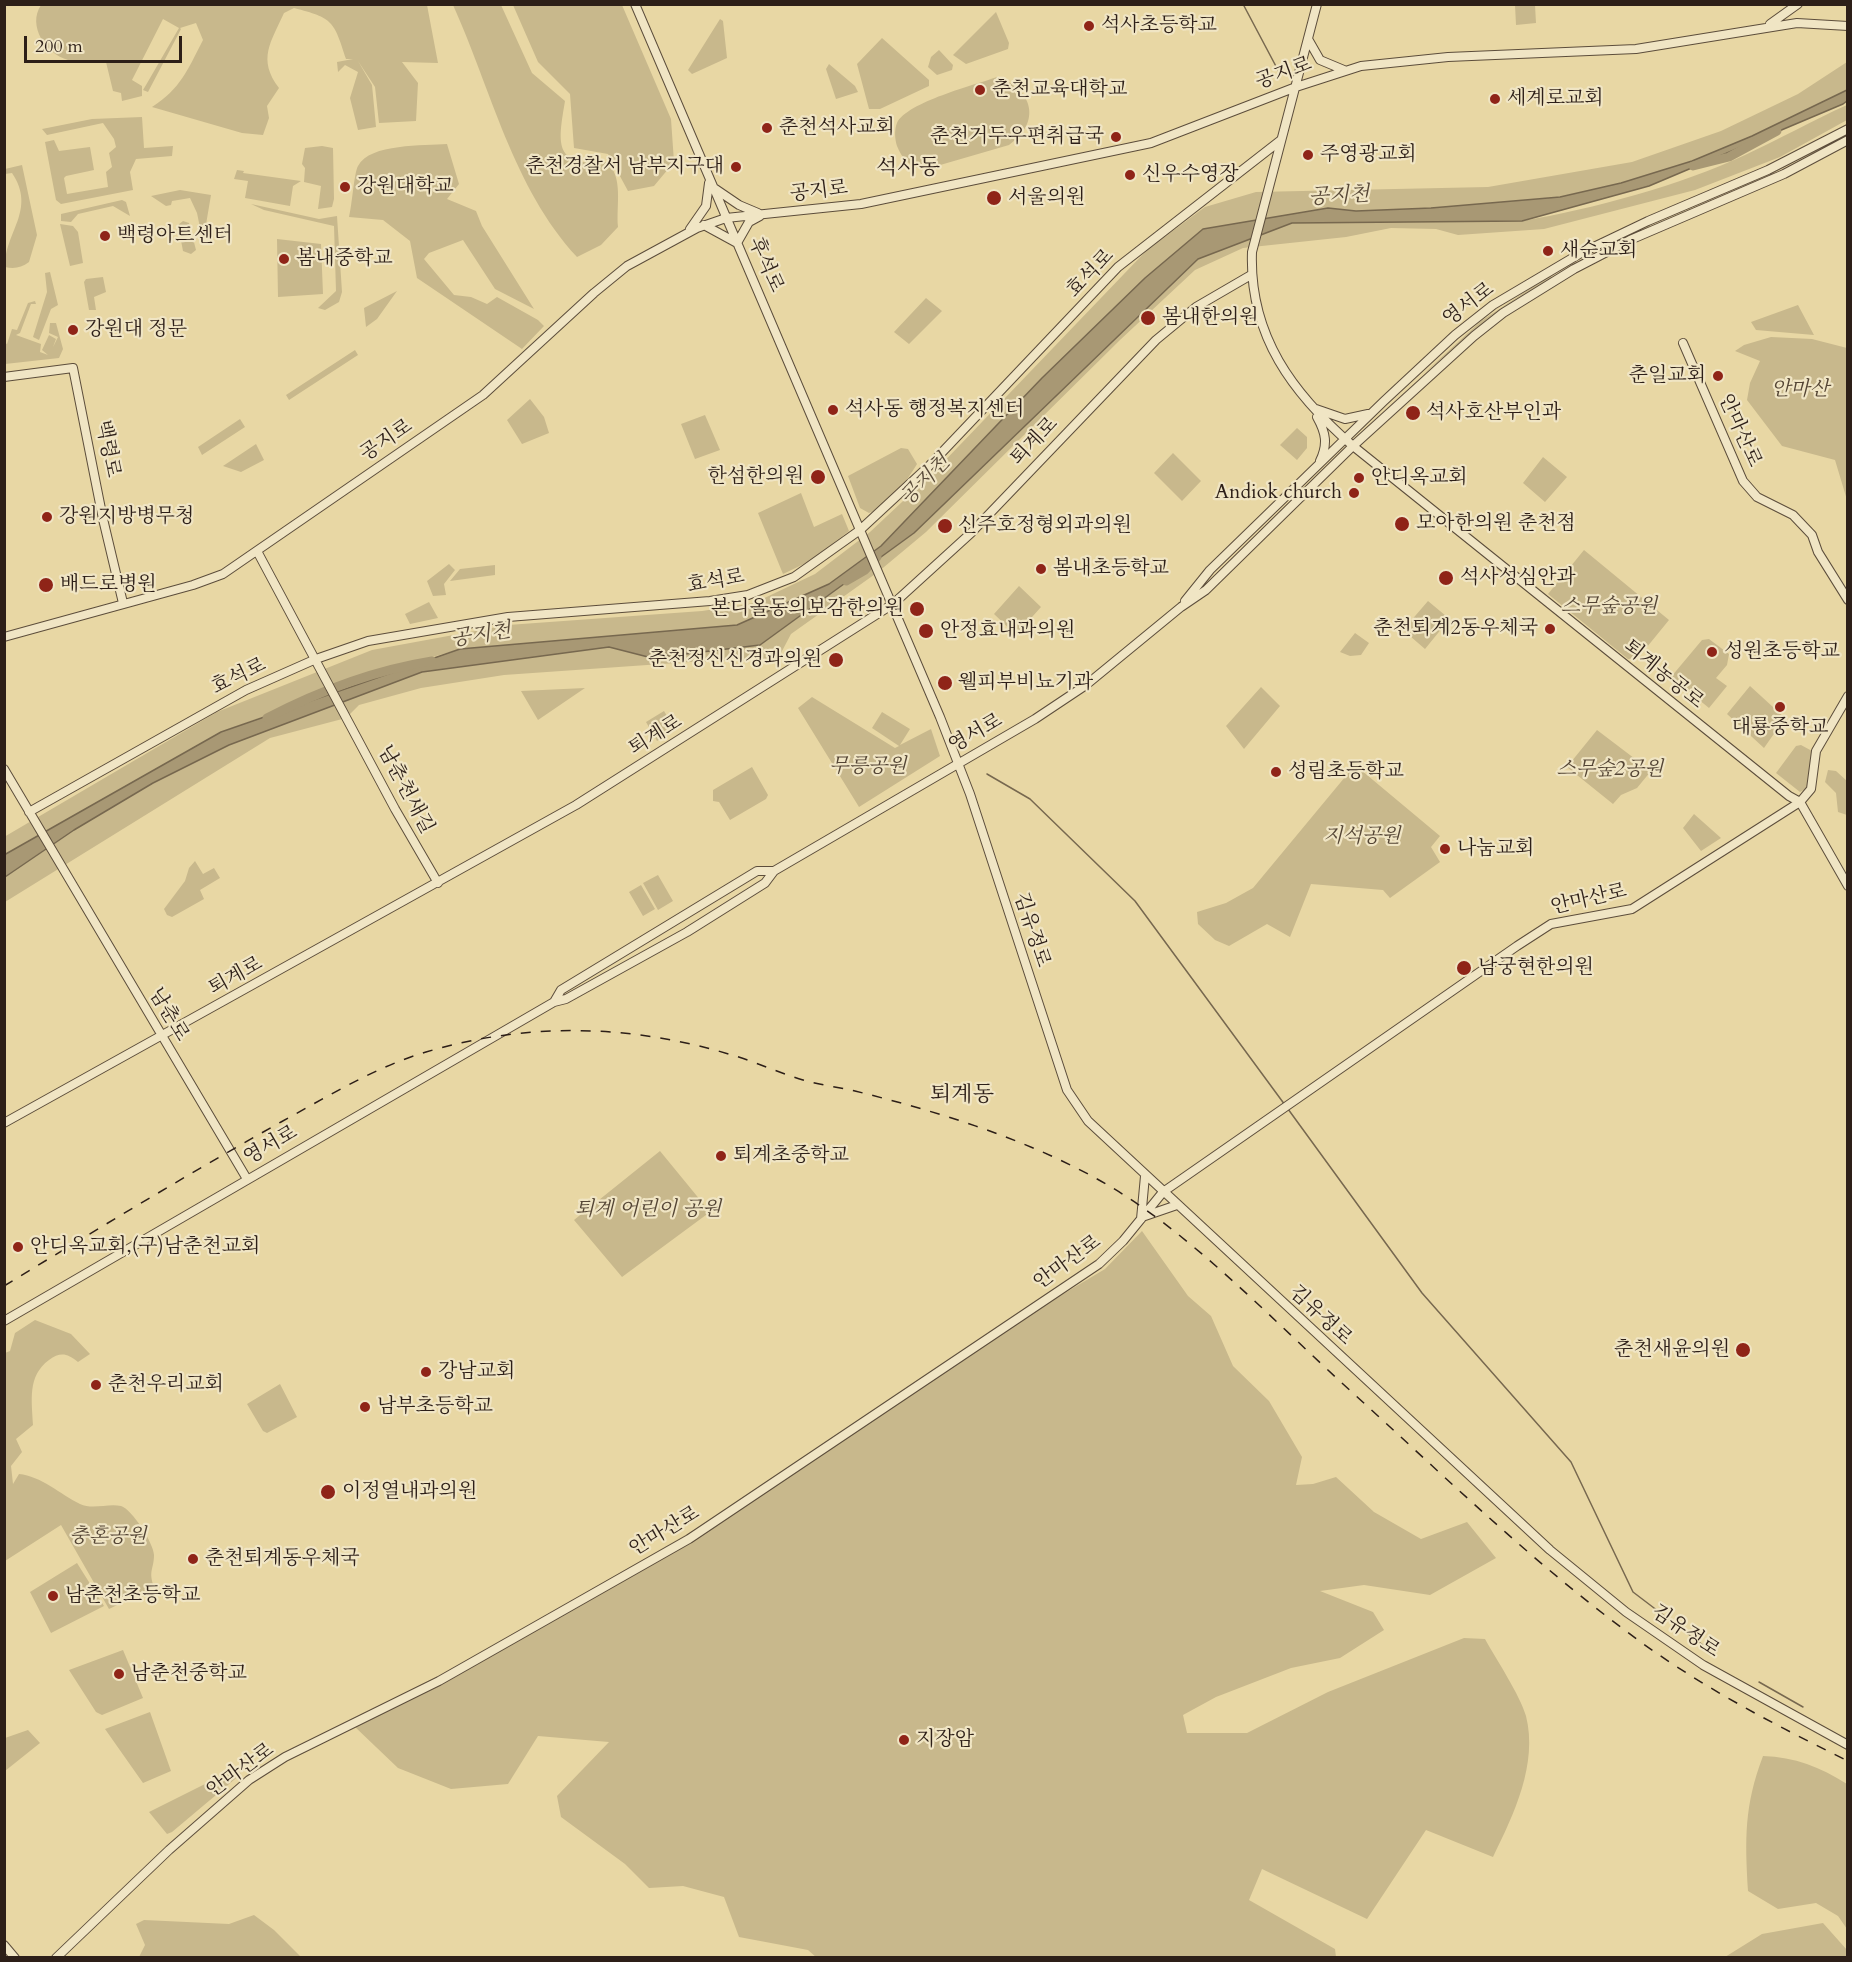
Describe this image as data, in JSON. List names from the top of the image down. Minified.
{"streets":{"street":["공지로","후석로","효석로","영서로","안마산로","퇴계로","백령로","퇴계농공로","남춘천새길","김유정로","남춘로"]},"crossings":[["공지로","후석로"],["공지로","백령로"],["후석로","효석로"],["후석로","퇴계로"],["효석로","남춘천새길"],["효석로","남춘로"],["영서로","퇴계농공로"],["영서로","김유정로"],["영서로","남춘로"],["안마산로","퇴계농공로"],["안마산로","김유정로"],["퇴계로","남춘천새길"],["퇴계로","남춘로"]],"districts":["석사동","퇴계동"],"water":["공지천"],"parks":["안마산","스무숲공원","무릉공원","스무숲2공원","지석공원","퇴계 어린이 공원","충혼공원"],"places":["석사초등학교","춘천교육대학교","세계로교회","춘천석사교회","춘천거두우편취급국","주영광교회","춘천경찰서 남부지구대","신우수영장","강원대학교","서울의원","백령아트센터","새순교회","봄내중학교","봄내한의원","강원대 정문","춘일교회","석사동 행정복지센터","석사호산부인과","한섬한의원","안디옥교회","Andiok church","강원지방병무청","모아한의원 춘천점","신주호정형외과의원","봄내초등학교","석사성심안과","배드로병원","본디올동의보감한의원","춘천퇴계2동우체국","안정효내과의원","성원초등학교","춘천정신신경과의원","웰피부비뇨기과","대룡중학교","성림초등학교","나눔교회","남궁현한의원","퇴계초중학교","안디옥교회,(구)남춘천교회","춘천새윤의원","강남교회","춘천우리교회","남부초등학교","이정열내과의원","춘천퇴계동우체국","남춘천초등학교","남춘천중학교","지장암"],"scale_bar":"200 m"}
